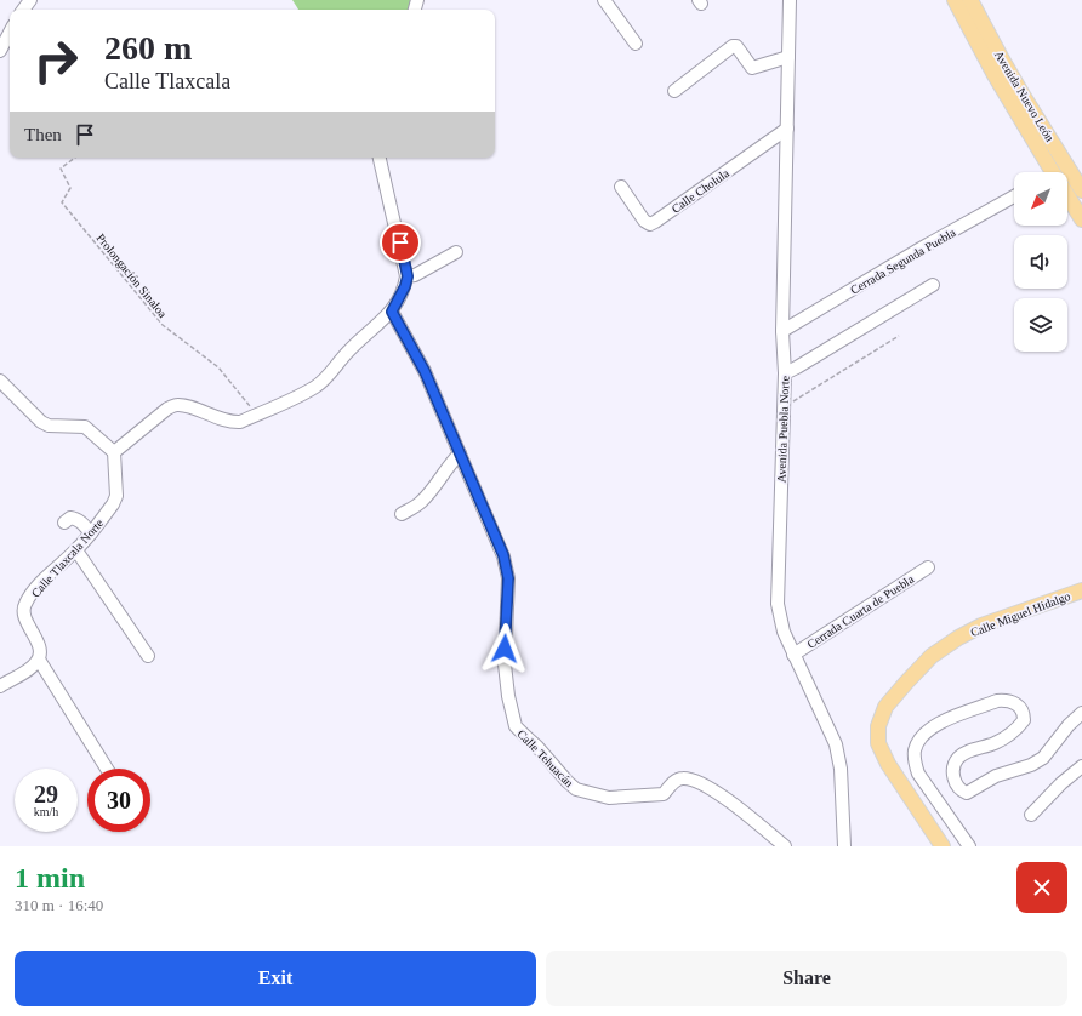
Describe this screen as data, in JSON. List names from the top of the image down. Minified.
{"streets":{"main road":["Avenida Nuevo León","Calle Miguel Hidalgo"],"street":["Calle Cholula","Cerrada Segunda Puebla","Avenida Puebla Norte","Calle Tlaxcala Norte","Cerrada Cuarta de Puebla","Calle Tehuacán"],"path":["Prolongación Sinaloa"]},"crossings":[["Calle Cholula","Avenida Puebla Norte"],["Cerrada Segunda Puebla","Avenida Puebla Norte"],["Avenida Puebla Norte","Cerrada Cuarta de Puebla"]],"north":"bottom left","page":{"turn":["260 m","Calle Tlaxcala"],"then":"Then","speed":"29 km/h","limit":"30","heading":["1 min","310 m · 16:40"],"buttons":["Exit","Share"]}}
